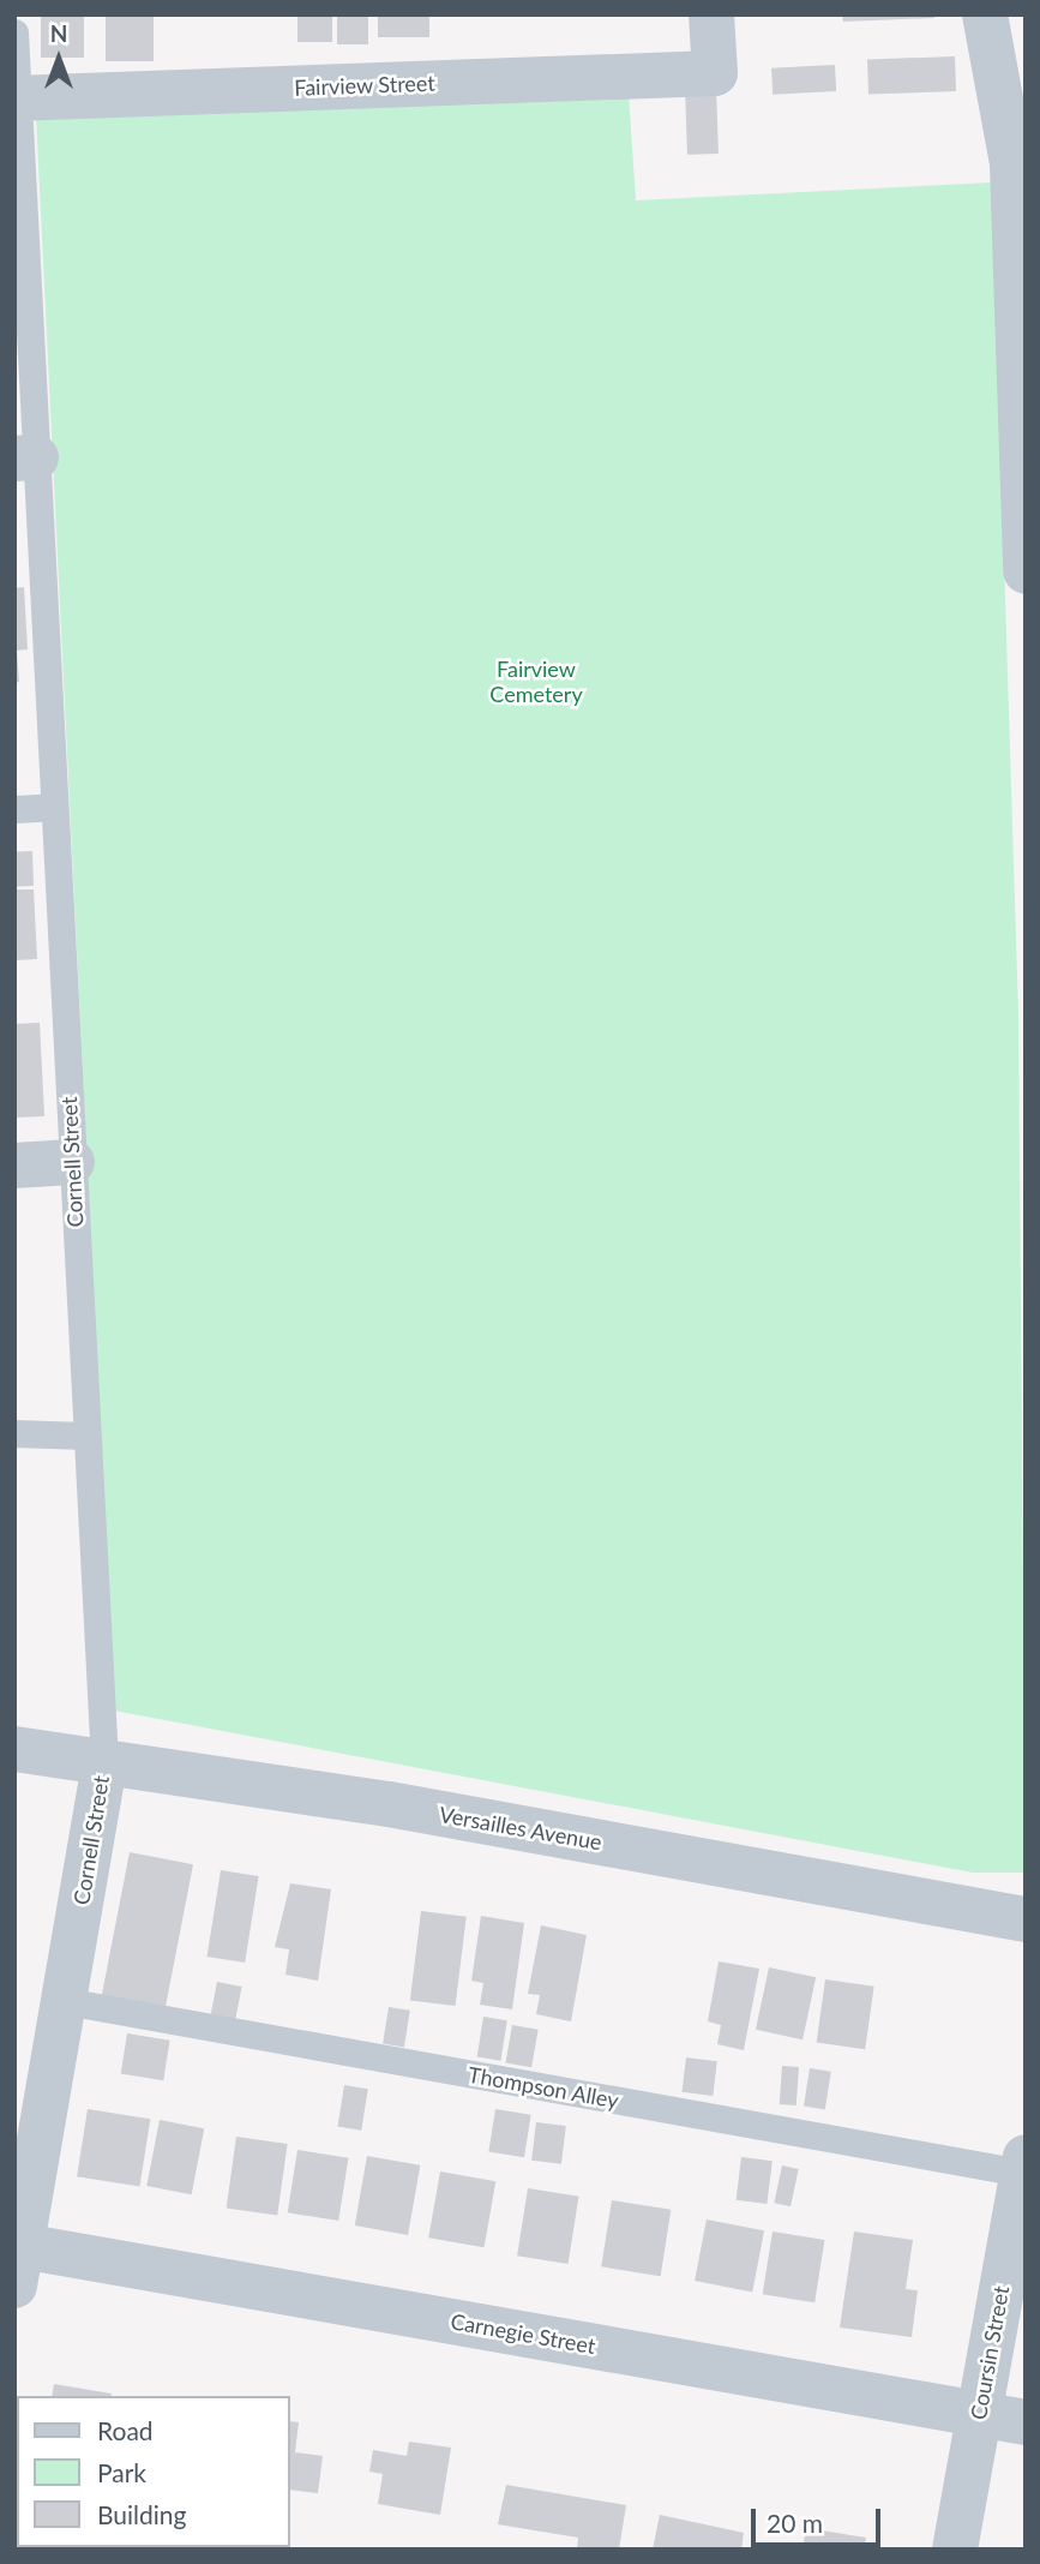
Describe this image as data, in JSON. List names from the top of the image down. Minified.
{"streets":{"street":["Fairview Street","Cornell Street","Versailles Avenue","Carnegie Street","Coursin Street"],"lane":["Thompson Alley"]},"crossings":[["Fairview Street","Cornell Street"],["Cornell Street","Versailles Avenue"],["Cornell Street","Thompson Alley"],["Cornell Street","Carnegie Street"],["Thompson Alley","Coursin Street"],["Carnegie Street","Coursin Street"]],"parks":["Fairview Cemetery"],"legend":["Road","Park","Building"],"scale_bar":"20 m","north":"top"}
